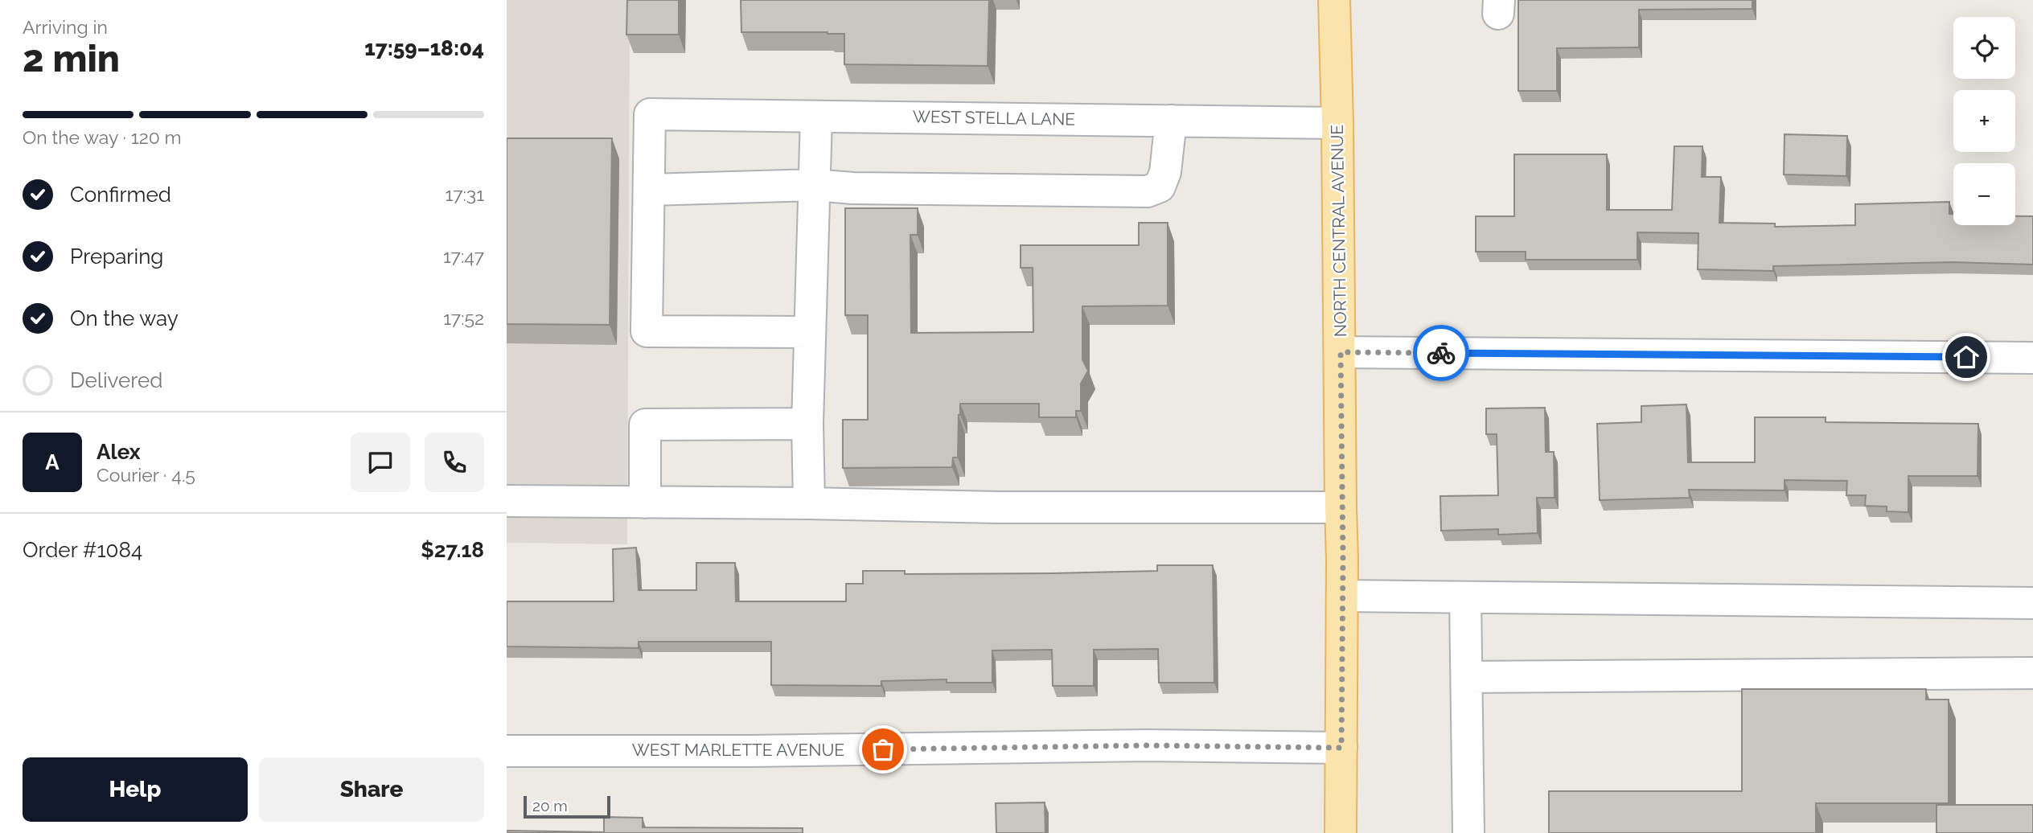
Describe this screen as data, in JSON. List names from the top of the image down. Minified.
{"streets":{"main road":["NORTH CENTRAL AVENUE"],"street":["WEST STELLA LANE","WEST MARLETTE AVENUE"]},"crossings":[["WEST STELLA LANE","NORTH CENTRAL AVENUE"],["NORTH CENTRAL AVENUE","WEST MARLETTE AVENUE"]],"scale_bar":"20 m","page":{"heading":["2 min","Arriving in","17:59–18:04"],"panel":["Alex","Courier · 4.5","Order #1084","$27.18"],"map_buttons":["+","−"],"bar":"On the way · 120 m","list":[["Confirmed","17:31"],["Preparing","17:47"],["On the way","17:52"],"Delivered"],"round":"A","buttons":["Help","Share"],"scale":"20 m"}}
